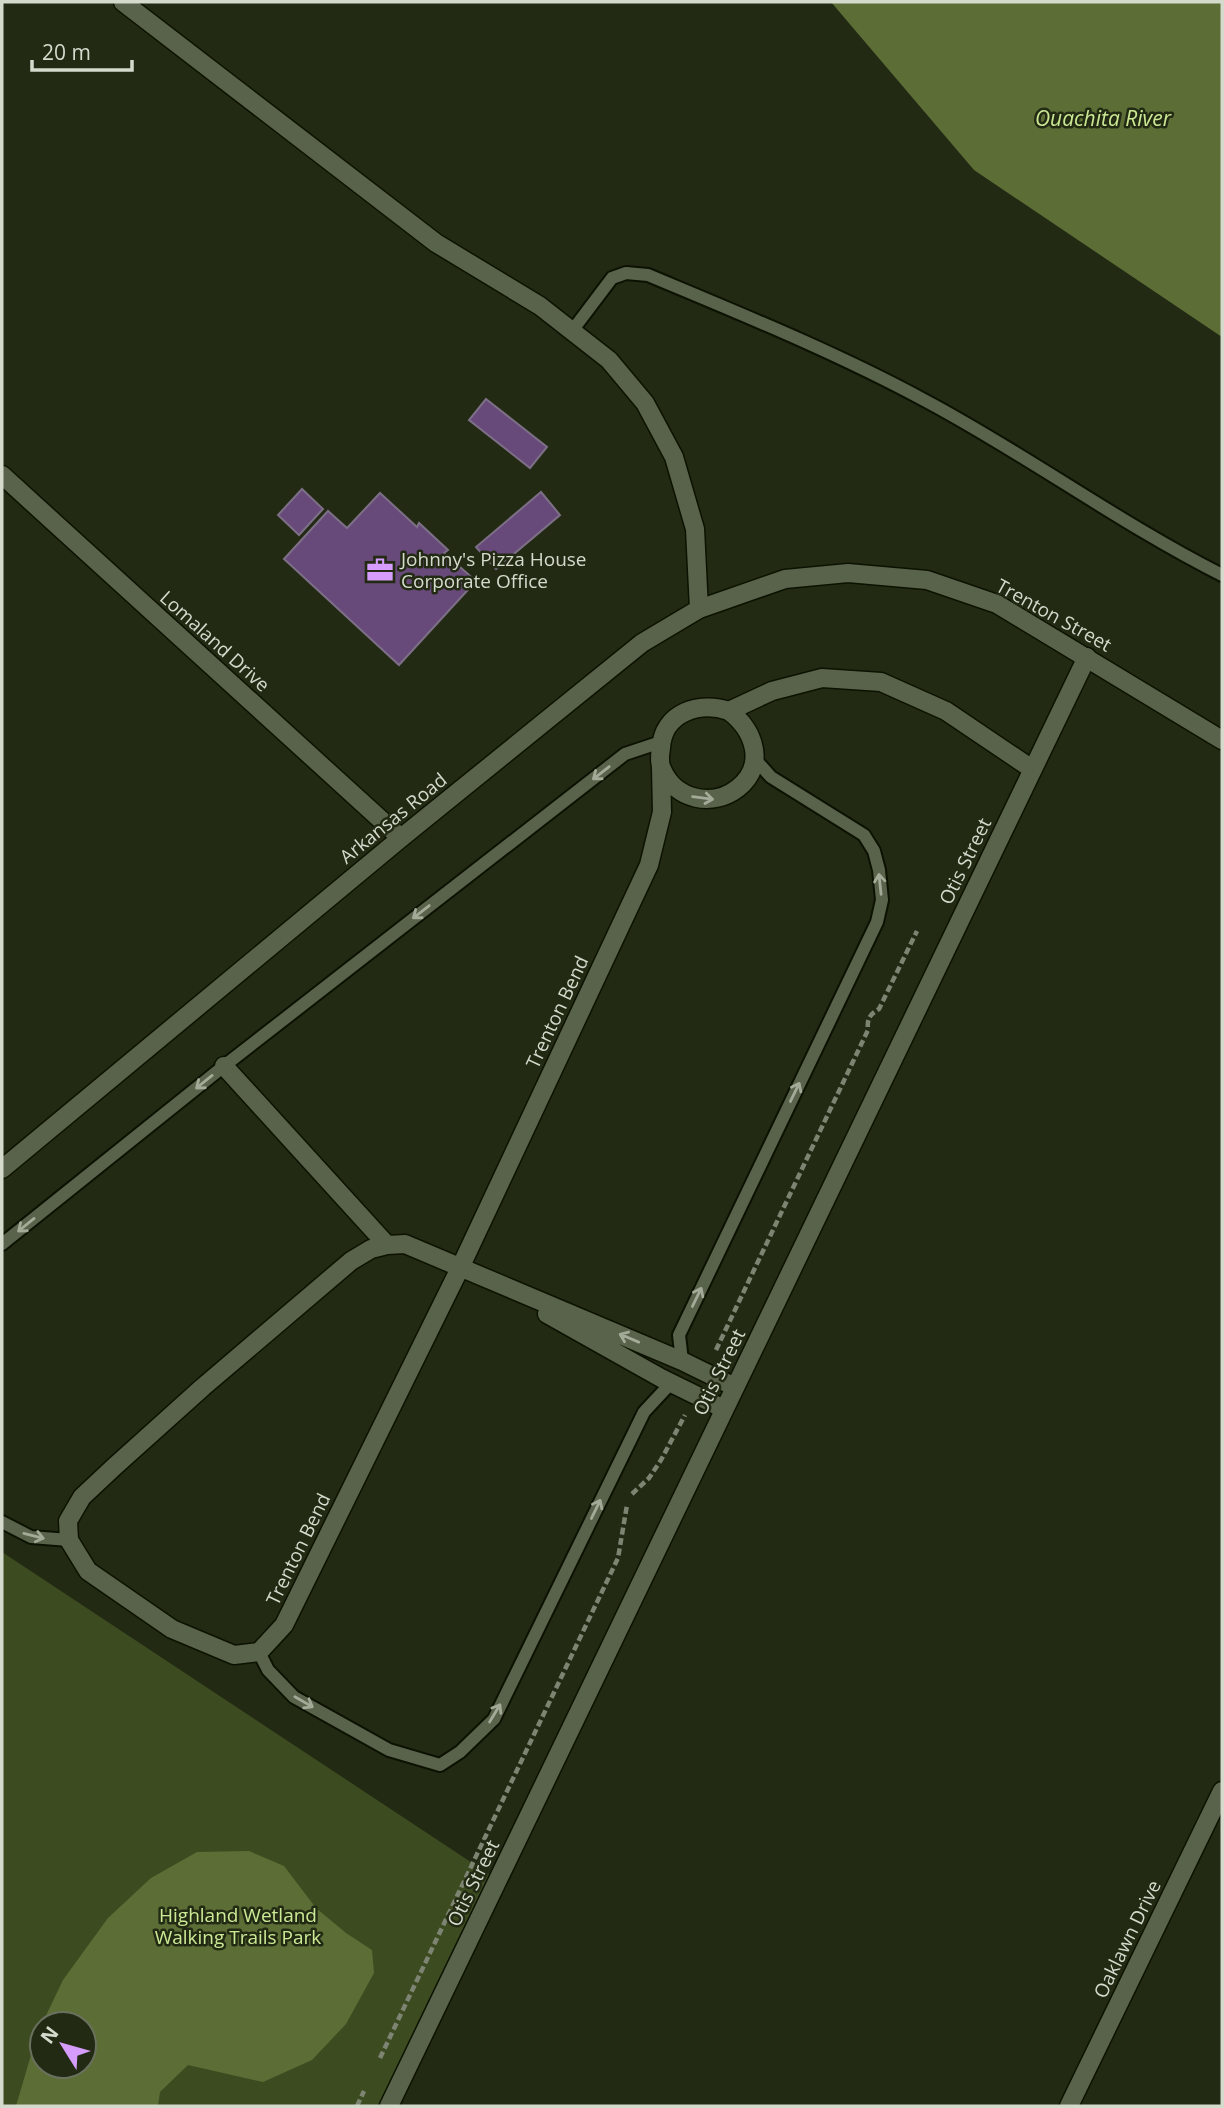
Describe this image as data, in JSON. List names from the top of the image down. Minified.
{"streets":{"street":["Trenton Street","Lomaland Drive","Arkansas Road","Otis Street","Trenton Bend","Oaklawn Drive"]},"crossings":[["Trenton Street","Arkansas Road"],["Trenton Street","Otis Street"],["Lomaland Drive","Arkansas Road"]],"water":["Ouachita River"],"parks":["Highland Wetland Walking Trails Park"],"places":{"office":["Johnny's Pizza House Corporate Office"]},"scale_bar":"20 m","north":"top left"}
